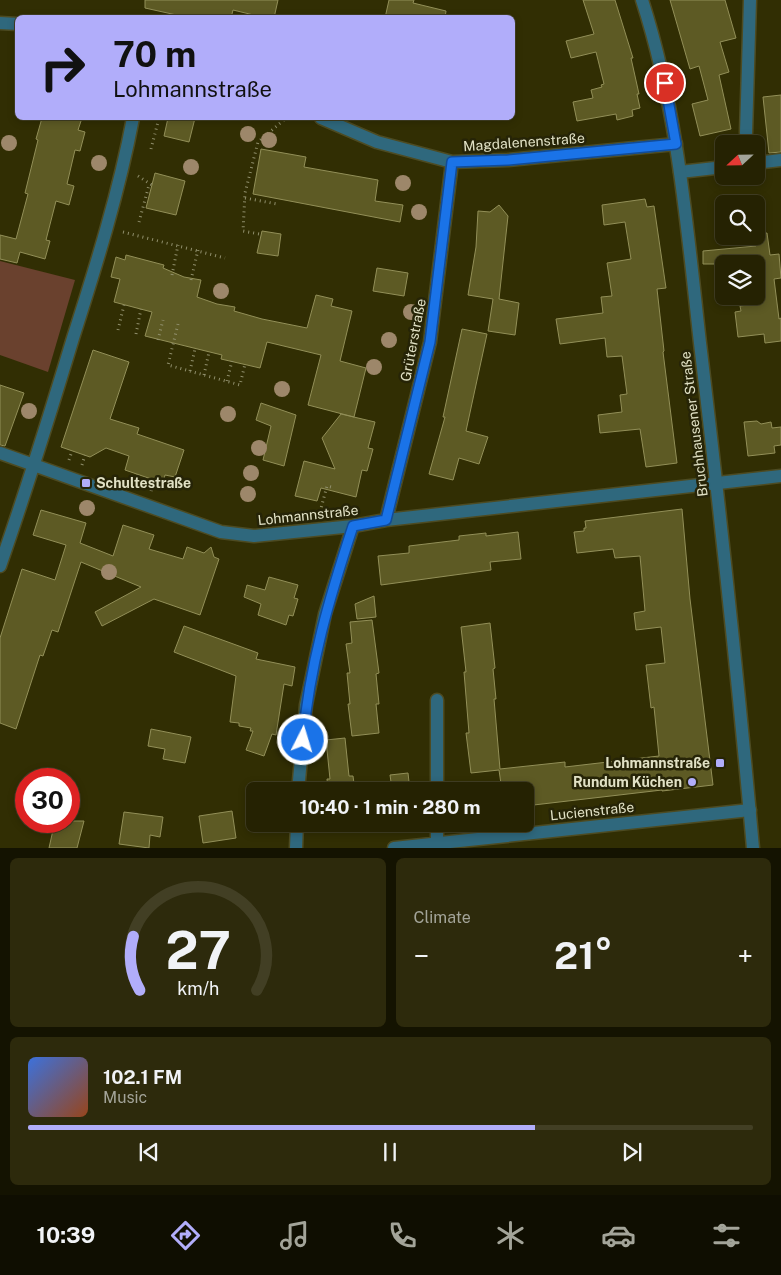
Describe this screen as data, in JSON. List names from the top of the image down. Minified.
{"streets":{"street":["Magdalenenstraße","Grüterstraße","Bruchhausener Straße","Lohmannstraße","Lucienstraße"]},"crossings":[["Magdalenenstraße","Grüterstraße"],["Magdalenenstraße","Bruchhausener Straße"],["Grüterstraße","Lohmannstraße"],["Bruchhausener Straße","Lohmannstraße"],["Bruchhausener Straße","Lucienstraße"]],"places":{"transit":["Schultestraße","Lohmannstraße"],"other":["Rundum Küchen"]},"north":"left","page":{"turn":["70 m","Lohmannstraße"],"limit":"30","trip":"10:40 · 1 min · 280 m","tile":"Climate","heat":["−","21°","+"],"song":["102.1 FM","Music"],"tabs":"10:39","gauge":["27","km/h"]}}
